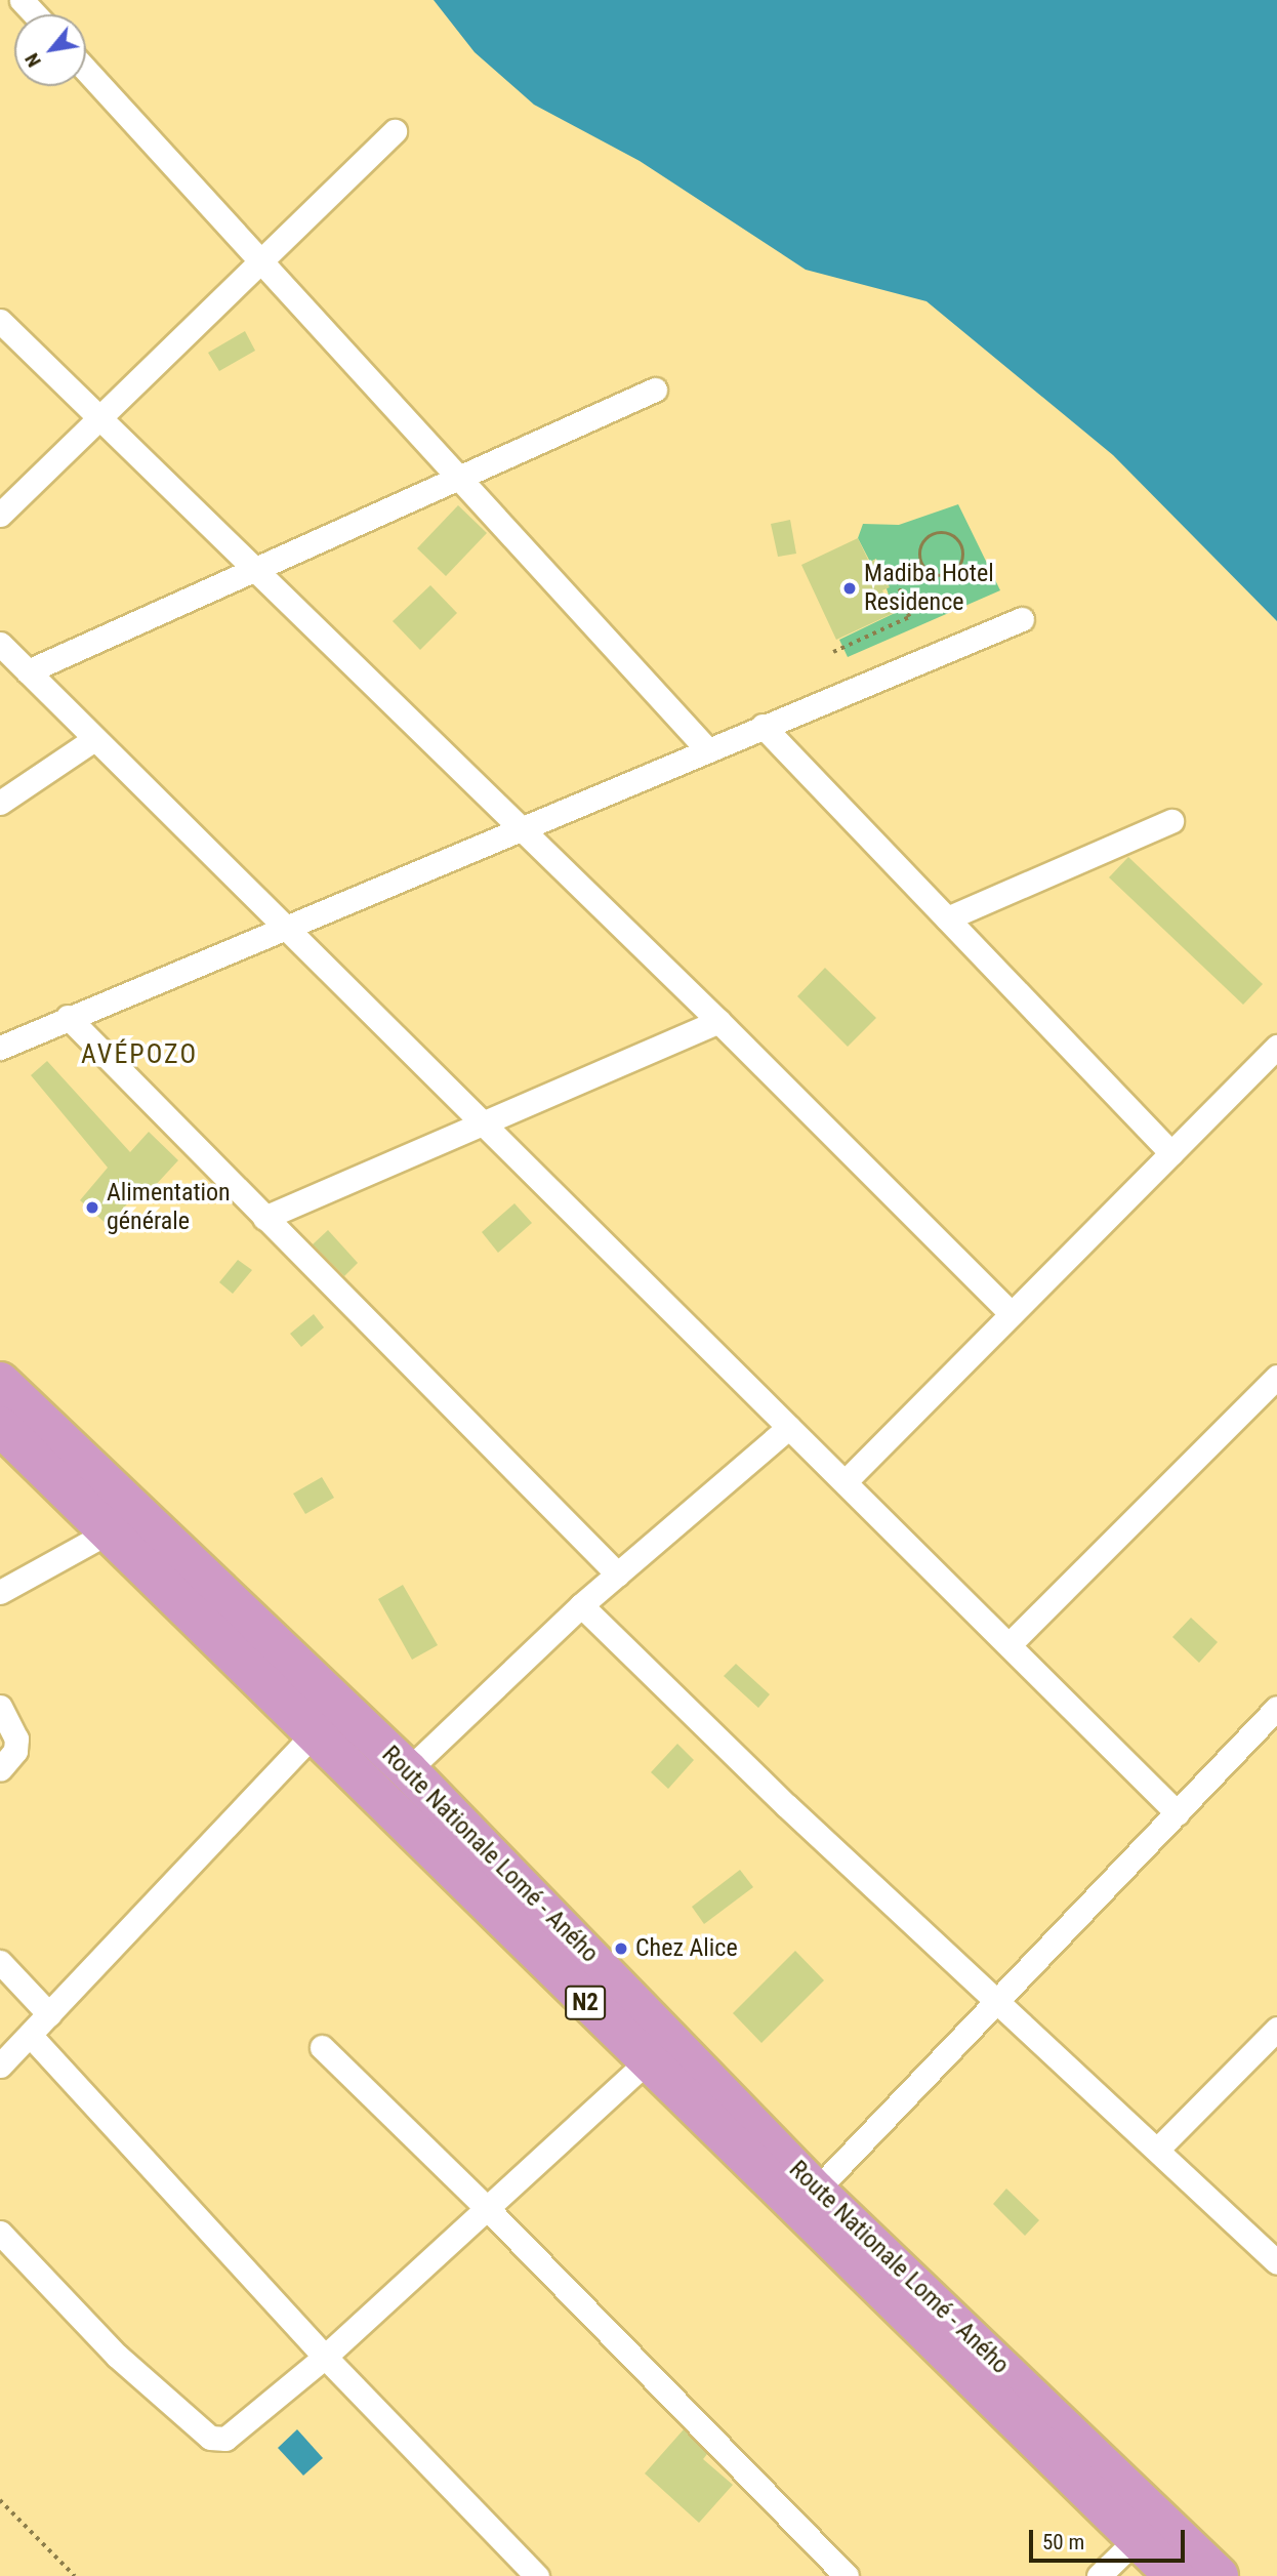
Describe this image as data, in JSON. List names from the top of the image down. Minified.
{"streets":{"highway":["Route Nationale Lomé - Aného","N2"]},"districts":["AVÉPOZO"],"places":["Madiba Hotel Residence","Alimentation générale","Chez Alice"],"scale_bar":"50 m","north":"bottom left"}
